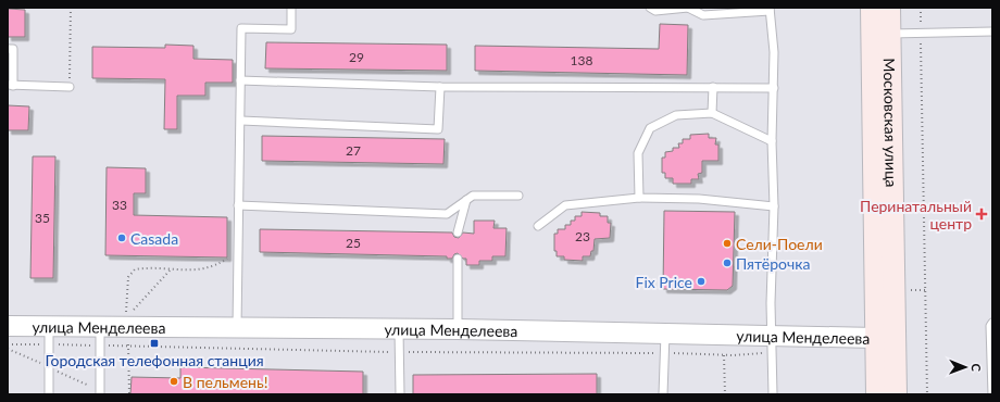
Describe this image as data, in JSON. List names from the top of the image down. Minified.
{"streets":{"main road":["Московская улица"],"street":["улица Менделеева"]},"crossings":[["Московская улица","улица Менделеева"]],"places":{"health":["Перинатальный центр"],"other":["Casada","Сели-Поели","Пятёрочка","Fix Price","В пельмень!"],"transit":["Городская телефонная станция"]},"house_numbers":["29","138","27","33","35","23","25"],"north":"right"}
